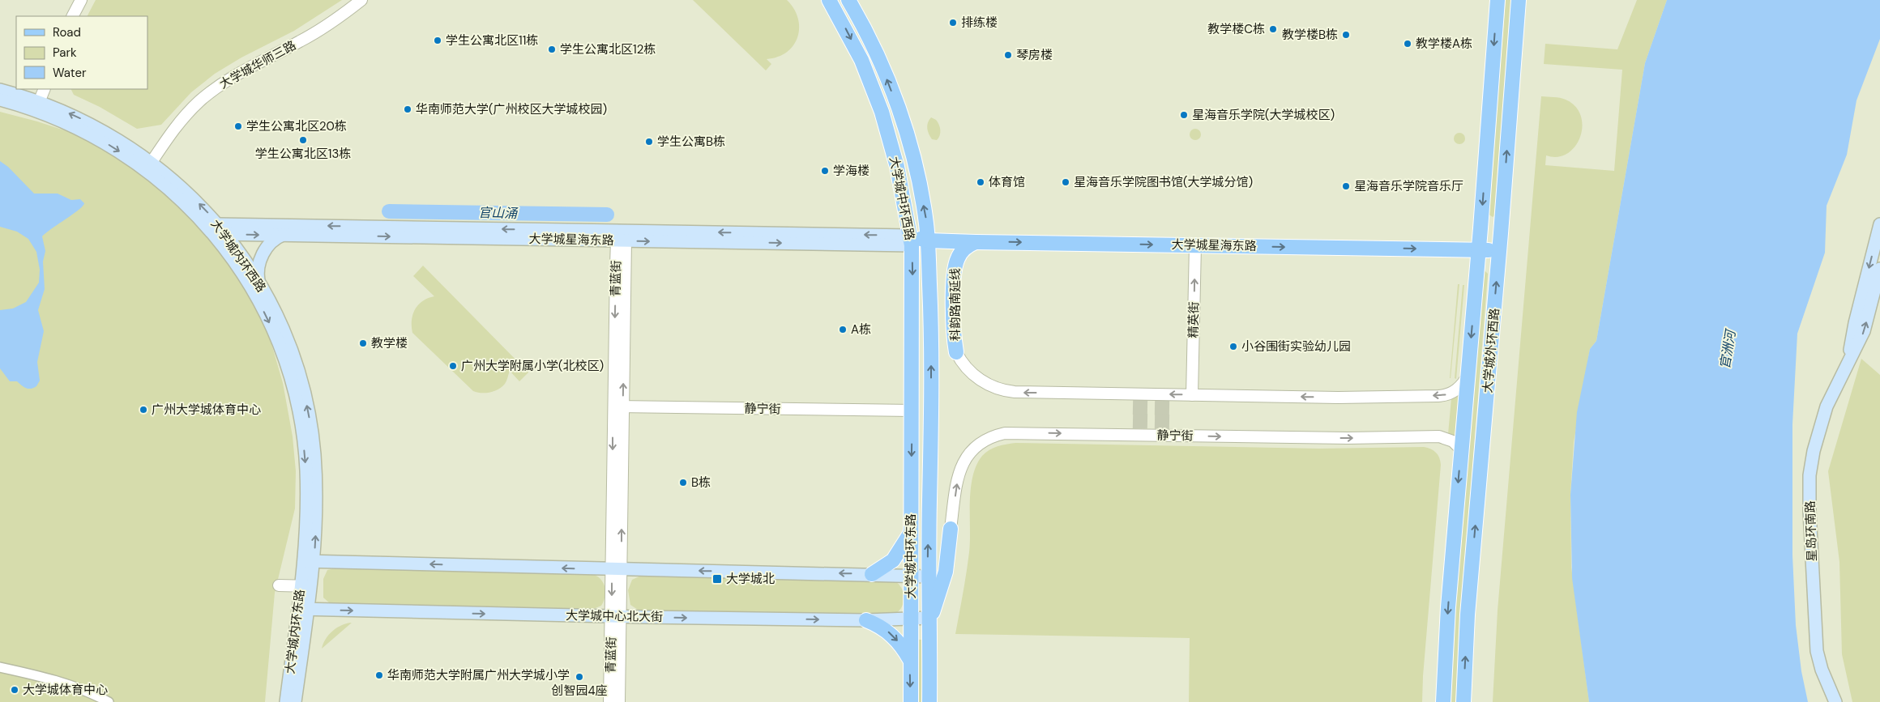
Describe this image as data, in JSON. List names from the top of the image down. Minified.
{"streets":{"main road":["大学城中环西路","大学城星海东路","大学城内环西路","科韵路南延线","大学城外环西路","星岛环南路","大学城中环东路","大学城中心北大街","大学城内环东路"],"street":["大学城华师三路","青蓝街","精英街","静宁街"]},"crossings":[["大学城华师三路","大学城内环西路"],["大学城中环西路","大学城星海东路"],["大学城中环西路","静宁街"],["大学城中环西路","大学城中环东路"],["大学城星海东路","大学城内环西路"],["大学城星海东路","青蓝街"],["大学城星海东路","科韵路南延线"],["大学城星海东路","精英街"],["大学城星海东路","大学城外环西路"],["大学城内环西路","大学城中心北大街"],["大学城内环西路","大学城内环东路"],["青蓝街","静宁街"],["青蓝街","大学城中心北大街"],["大学城外环西路","静宁街"],["静宁街","大学城中环东路"],["大学城中环东路","大学城中心北大街"],["大学城中心北大街","大学城内环东路"]],"one_way":["精英街"],"water":["官山涌","官洲河"],"places":{"other":["排练楼","教学楼C栋","教学楼B栋","学生公寓北区11栋","教学楼A栋","学生公寓北区12栋","琴房楼","华南师范大学(广州校区大学城校园)","星海音乐学院(大学城校区)","学生公寓北区20栋","学生公寓北区13栋","学生公寓B栋","学海楼","体育馆","星海音乐学院图书馆(大学城分馆)","星海音乐学院音乐厅","A栋","教学楼","小谷围街实验幼儿园","广州大学附属小学(北校区)","广州大学城体育中心","B栋","华南师范大学附属广州大学城小学","创智园4座","大学城体育中心"],"transit":["大学城北"]},"legend":["Road","Park","Water"]}
